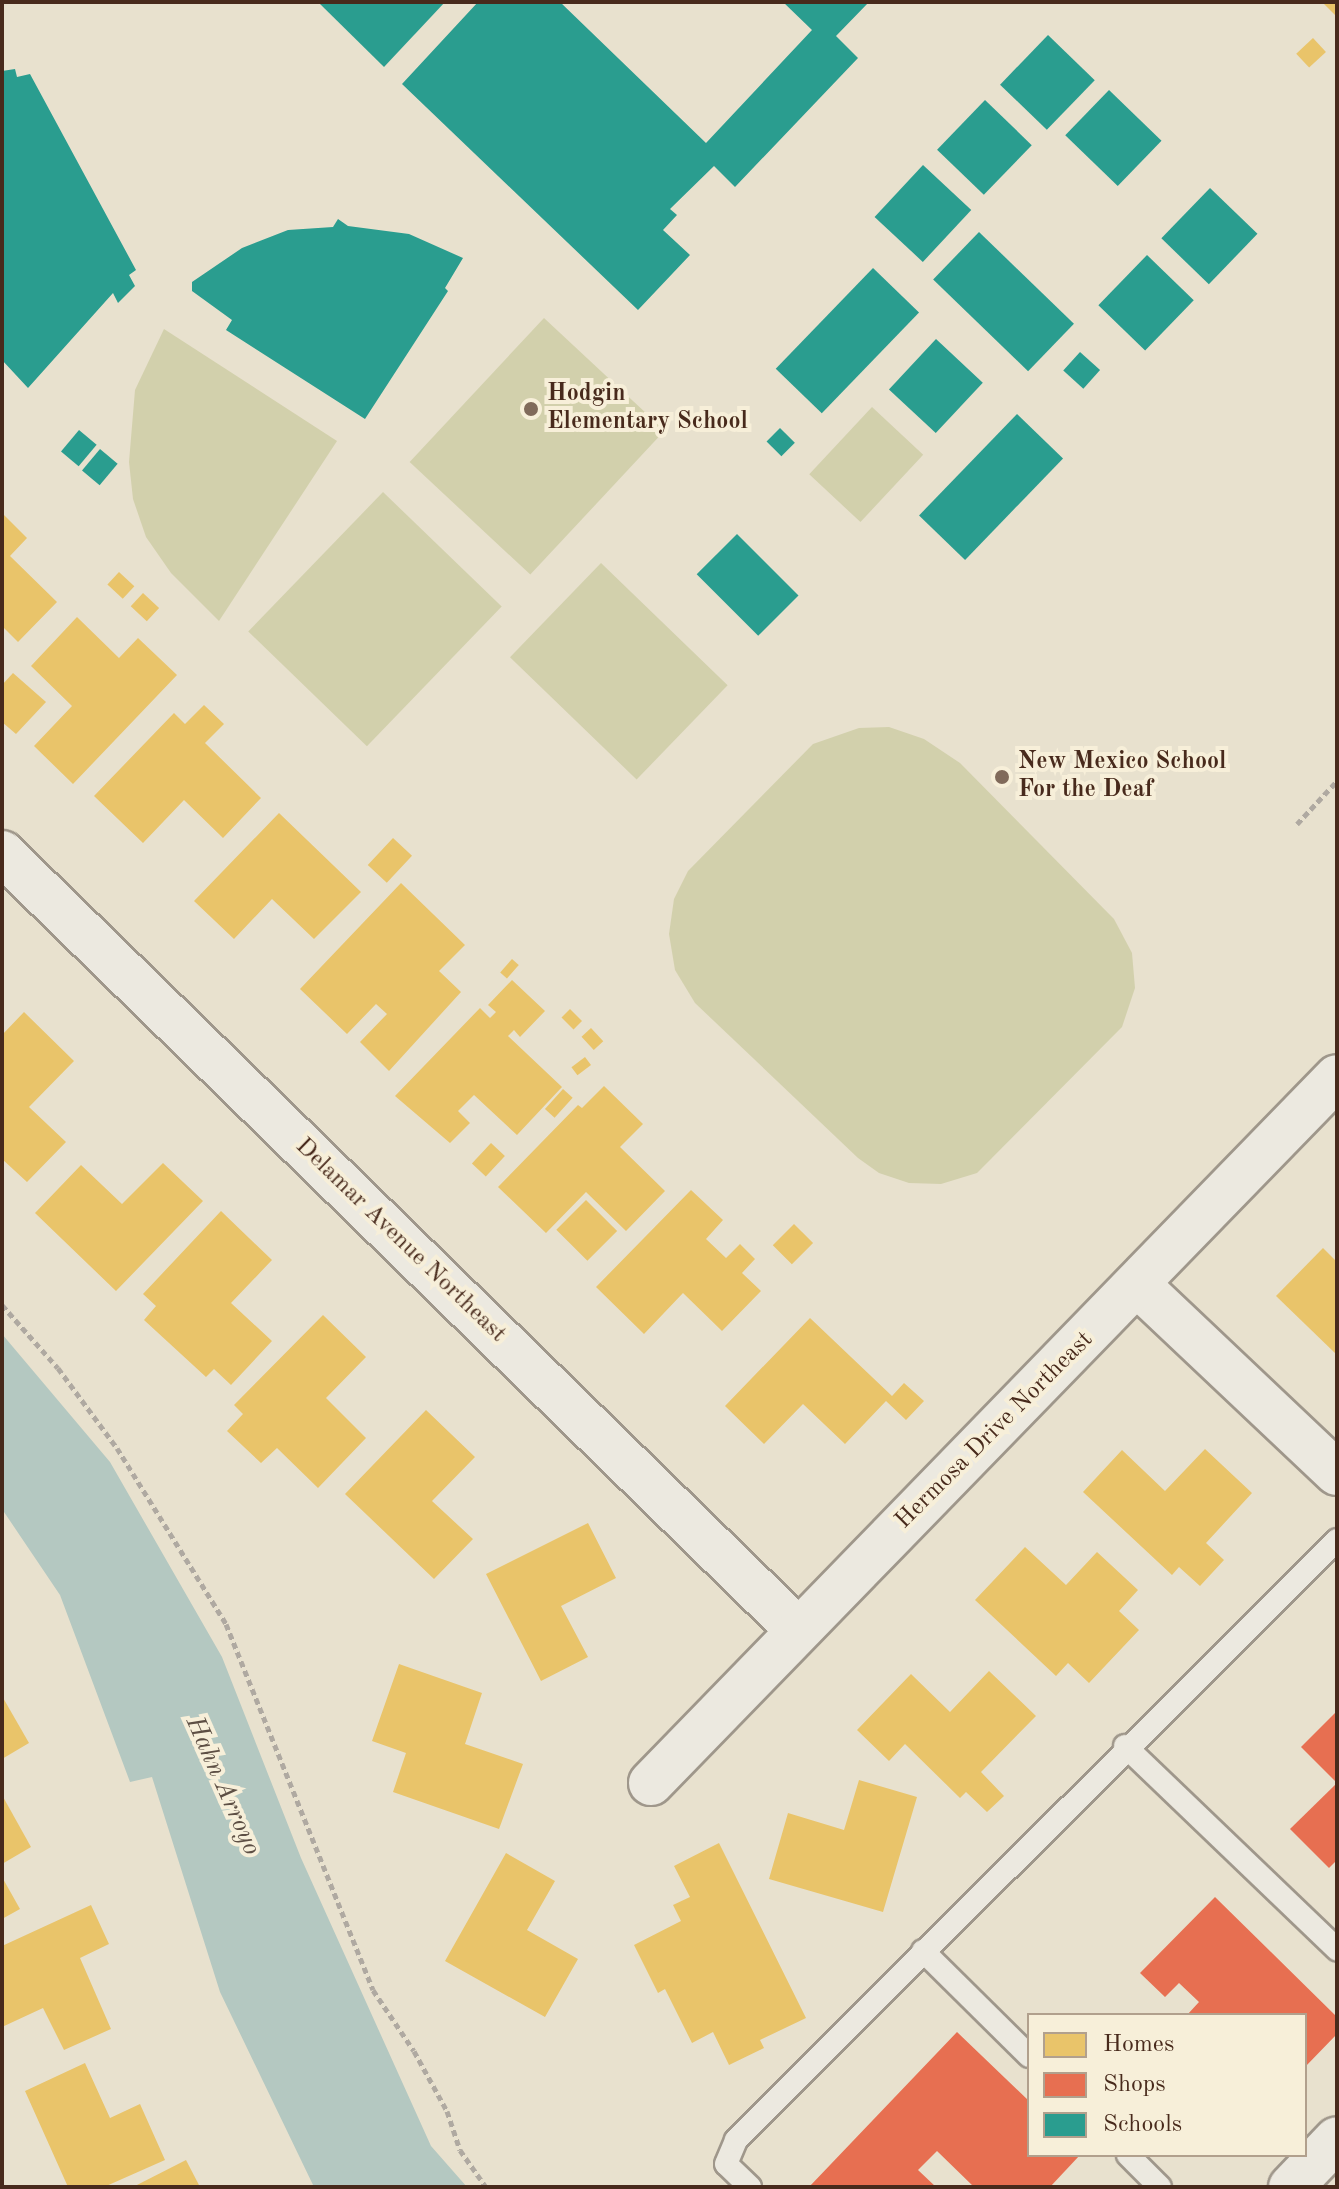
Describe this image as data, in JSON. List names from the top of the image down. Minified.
{"streets":{"street":["Delamar Avenue Northeast","Hermosa Drive Northeast"]},"crossings":[["Delamar Avenue Northeast","Hermosa Drive Northeast"]],"water":["Hahn Arroyo"],"places":["Hodgin Elementary School","New Mexico School For the Deaf"],"legend":["Homes","Shops","Schools"]}
